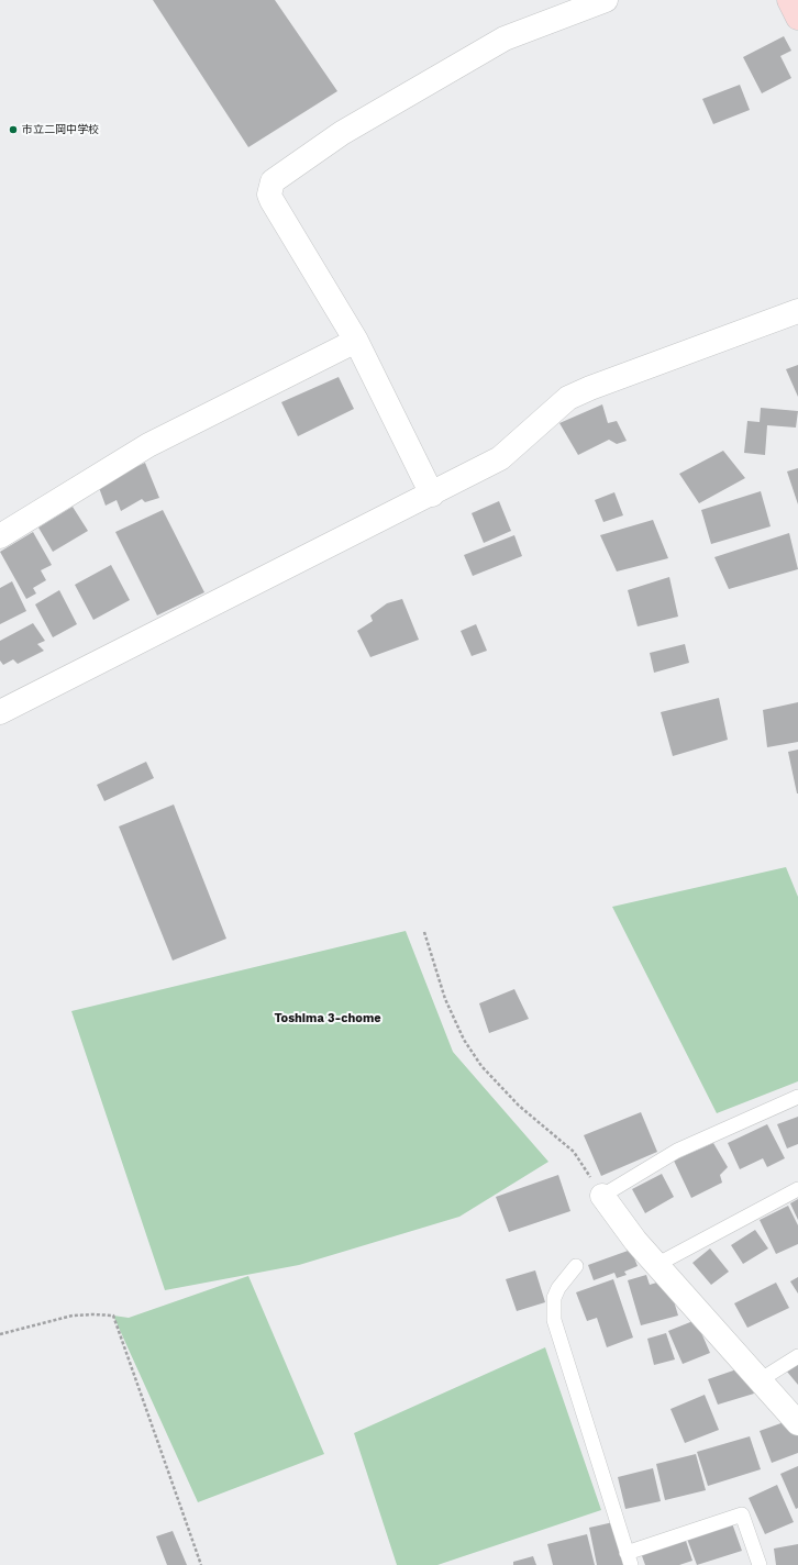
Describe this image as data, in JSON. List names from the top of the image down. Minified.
{"districts":["Toshima 3-chome"],"places":["市立二岡中学校"]}
